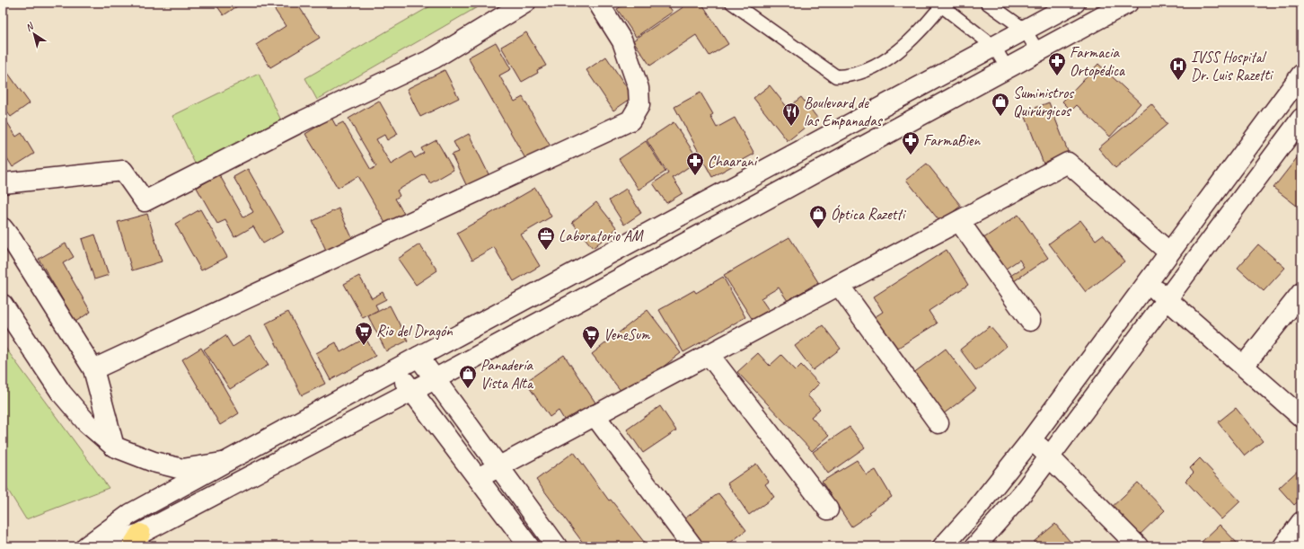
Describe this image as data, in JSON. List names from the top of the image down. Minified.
{"places":{"pharmacy":["Farmacia Ortopédica","FarmaBien","Chaarani"],"hospital":["IVSS Hospital Dr. Luis Razetti"],"shop":["Suministros Quirúrgicos","Óptica Razetti","Panadería Vista Alta"],"restaurant":["Boulevard de las Empanadas"],"office":["Laboratorio AM"],"supermarket":["Rio del Dragón","VeneSum"]},"north":"top left"}
